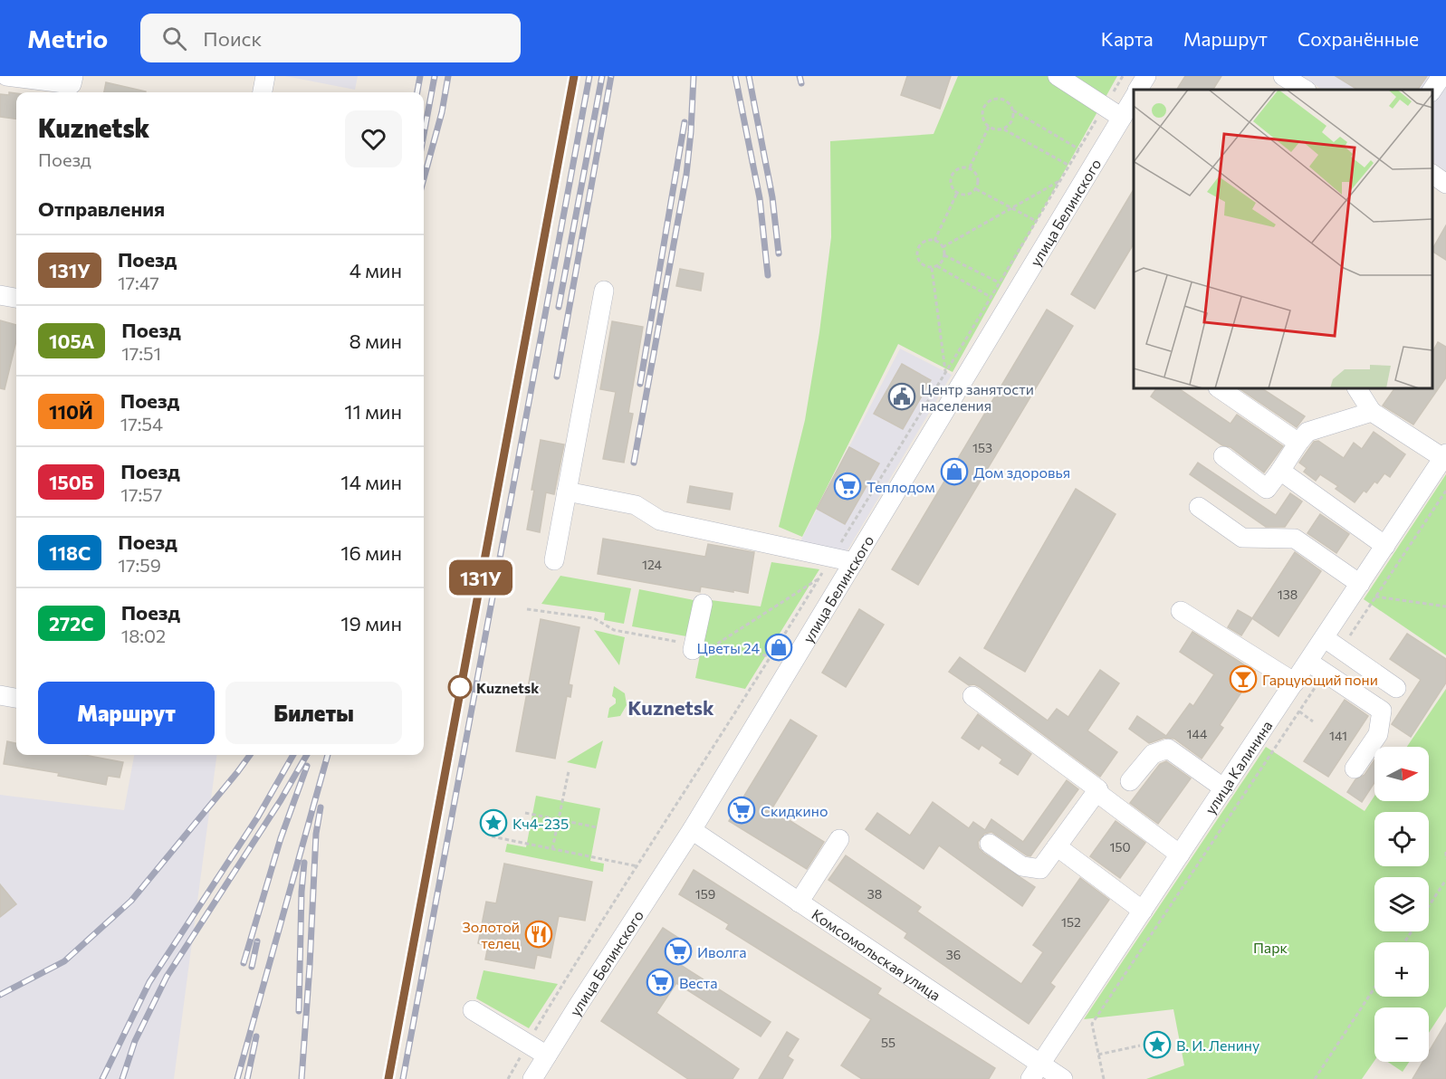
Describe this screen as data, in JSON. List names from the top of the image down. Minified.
{"streets":{"street":["улица Белинского","улица Калинина","Комсомольская улица"]},"crossings":[["улица Белинского","Комсомольская улица"],["улица Калинина","Комсомольская улица"]],"districts":["Kuznetsk"],"parks":["Парк"],"places":{"public building":["Центр занятости населения"],"shop":["Дом здоровья","Цветы 24"],"supermarket":["Теплодом","Скидкино","Иволга","Веста"],"bar":["Гарцующий пони"],"other":["Kuznetsk"],"place":["Кч4-235","В. И. Ленину"],"restaurant":["Золотой телец"]},"house_numbers":["153","124","138","144","141","150","159","38","152","36","55"],"north":"right","page":{"header":"Metrio","search":"Поиск","nav":["Карта","Маршрут","Сохранённые"],"on_map":"131У","heading":[["Kuznetsk","Поезд"],"Отправления"],"list":[{"mark":"131У","name":"Поезд","note":"17:47","value":"4 мин"},{"mark":"105А","name":"Поезд","note":"17:51","value":"8 мин"},{"mark":"110Й","name":"Поезд","note":"17:54","value":"11 мин"},{"mark":"150Б","name":"Поезд","note":"17:57","value":"14 мин"},{"mark":"118С","name":"Поезд","note":"17:59","value":"16 мин"},{"mark":"272С","name":"Поезд","note":"18:02","value":"19 мин"}],"buttons":["Маршрут","Билеты"],"map_buttons":["+","−"]}}
